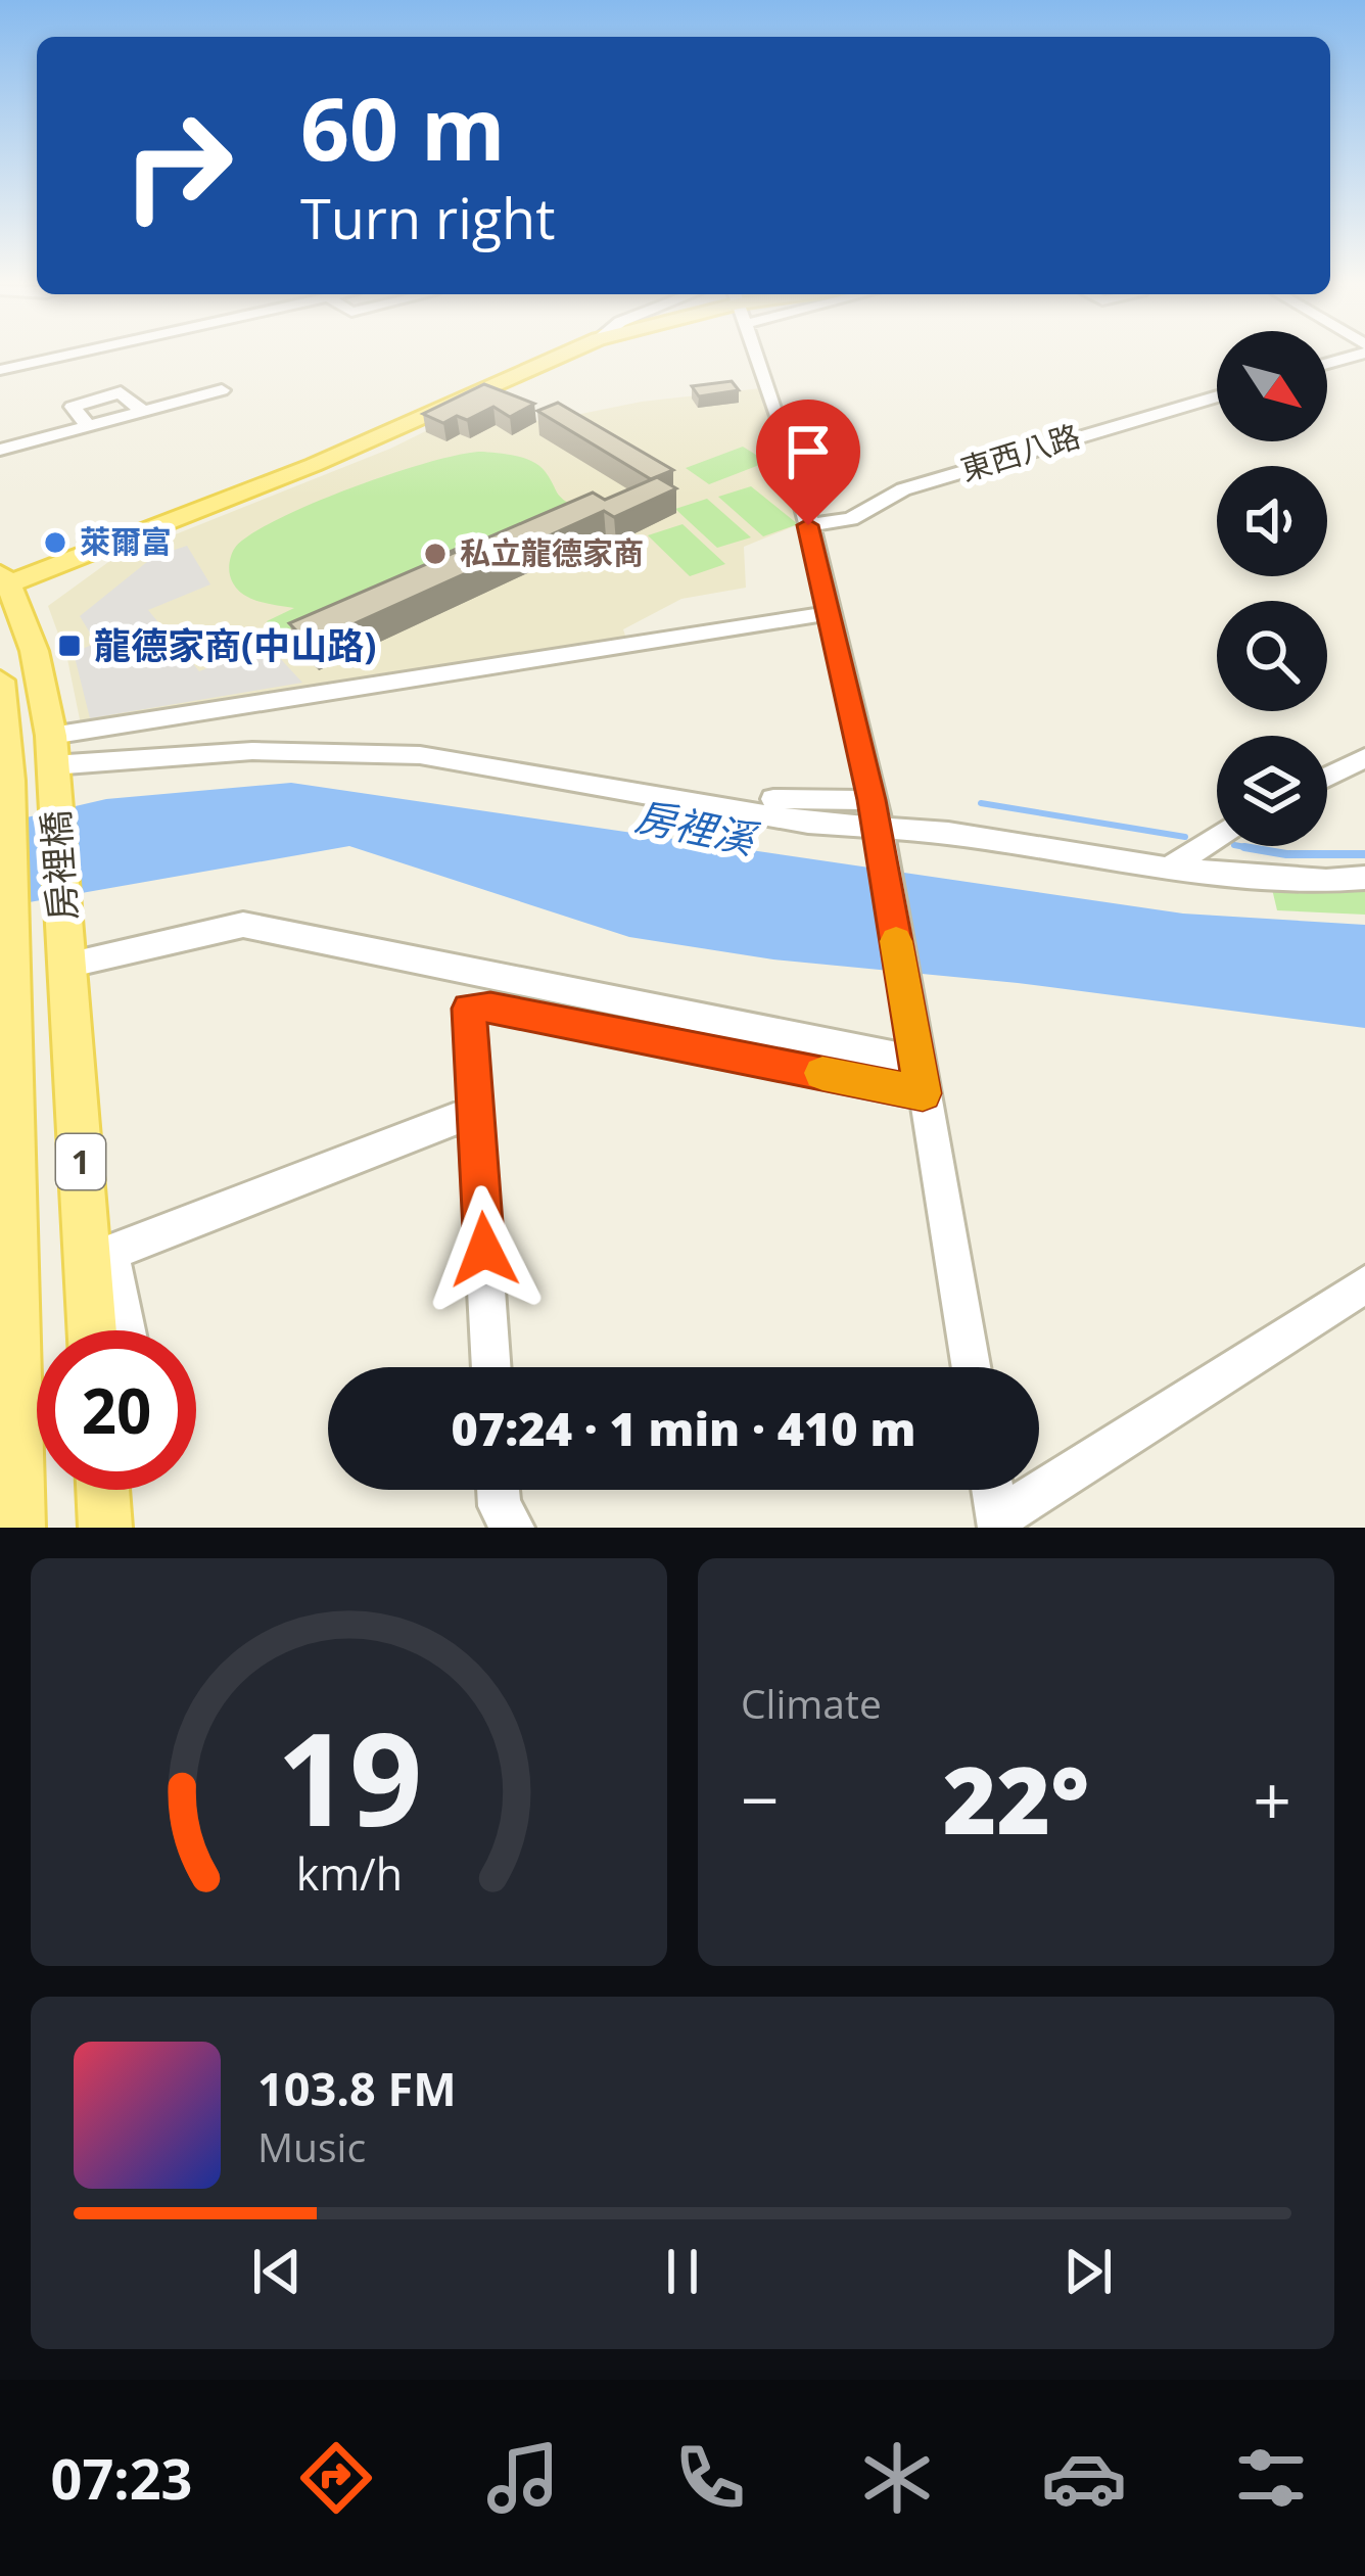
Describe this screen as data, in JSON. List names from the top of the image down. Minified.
{"streets":{"main road":["房裡橋","1"],"street":["東西八路"]},"crossings":[["房裡橋","1"]],"water":["房裡溪"],"places":{"other":["萊爾富","私立龍德家商"],"transit":["龍德家商(中山路)"]},"north":"bottom right","page":{"turn":["60 m","Turn right"],"limit":"20","trip":"07:24 · 1 min · 410 m","tile":"Climate","heat":["−","22°","+"],"song":["103.8 FM","Music"],"tabs":"07:23","gauge":["19","km/h"]}}
